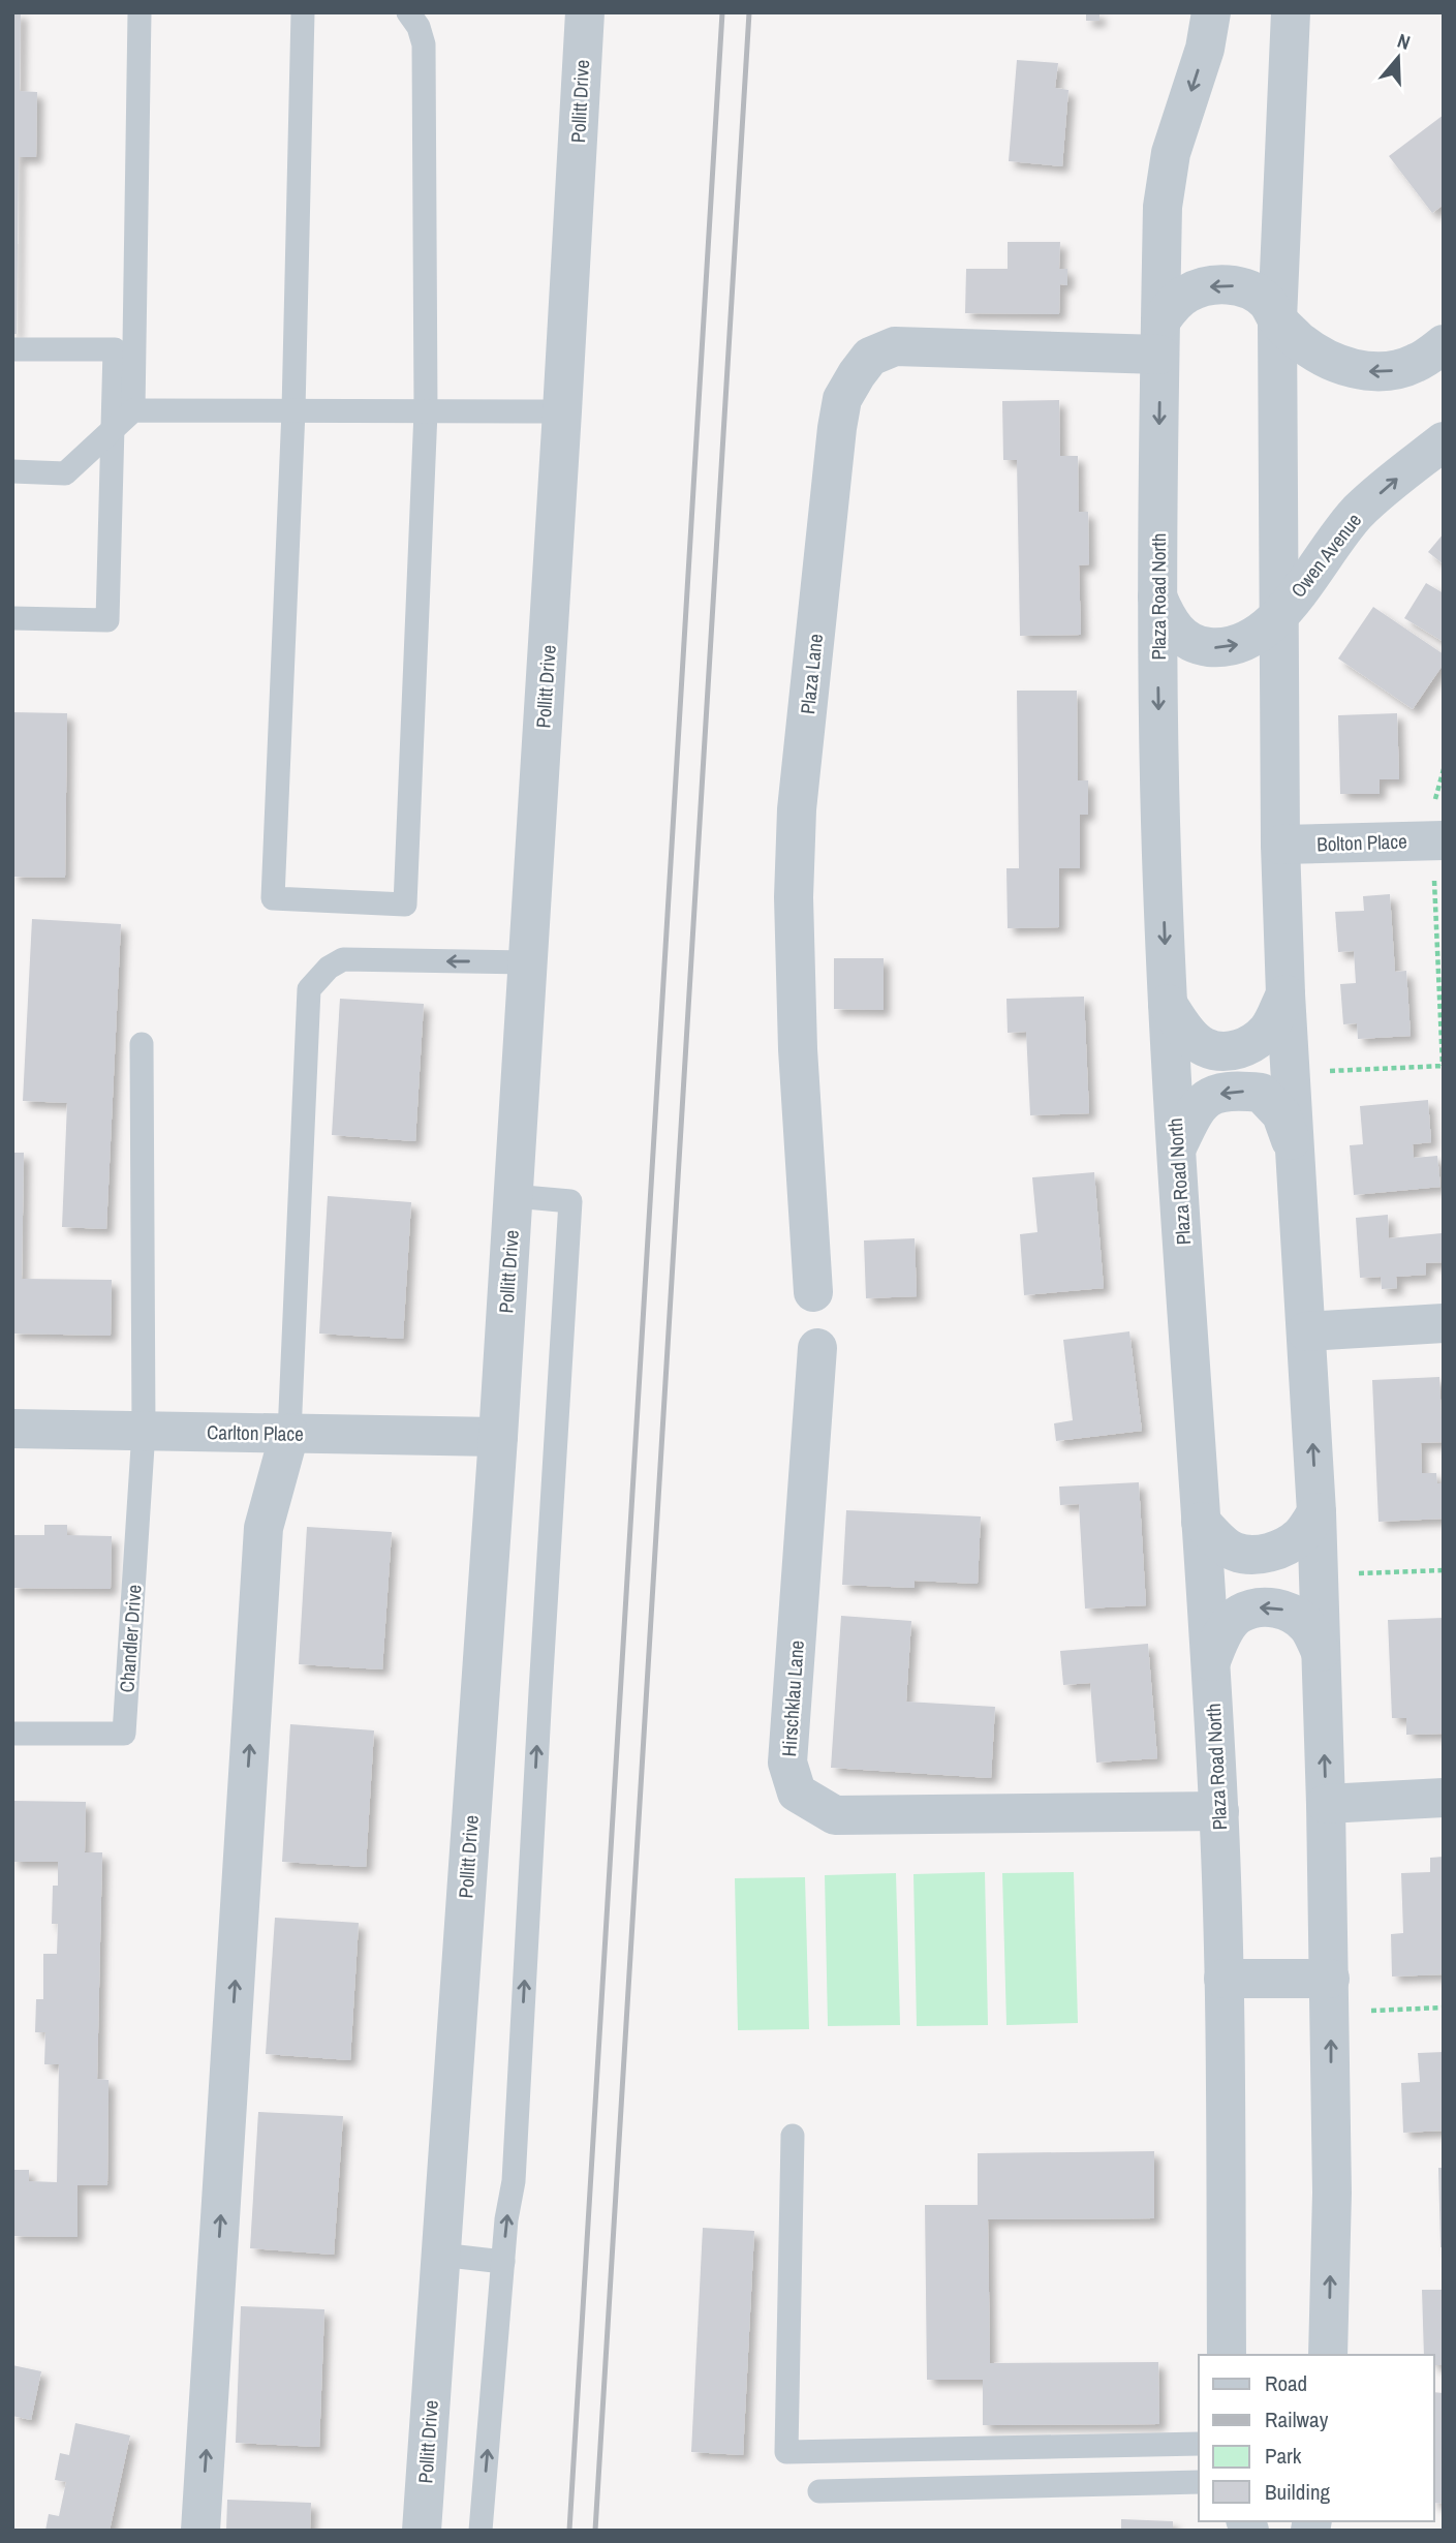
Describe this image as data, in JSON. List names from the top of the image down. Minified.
{"streets":{"street":["Pollitt Drive","Owen Avenue","Plaza Road North","Plaza Lane","Bolton Place","Carlton Place","Hirschklau Lane"],"lane":["Chandler Drive"]},"crossings":[["Pollitt Drive","Carlton Place"],["Owen Avenue","Plaza Road North"],["Plaza Road North","Plaza Lane"],["Plaza Road North","Hirschklau Lane"],["Carlton Place","Chandler Drive"]],"one_way":["Owen Avenue"],"legend":["Road","Railway","Park","Building"],"north":"top"}
